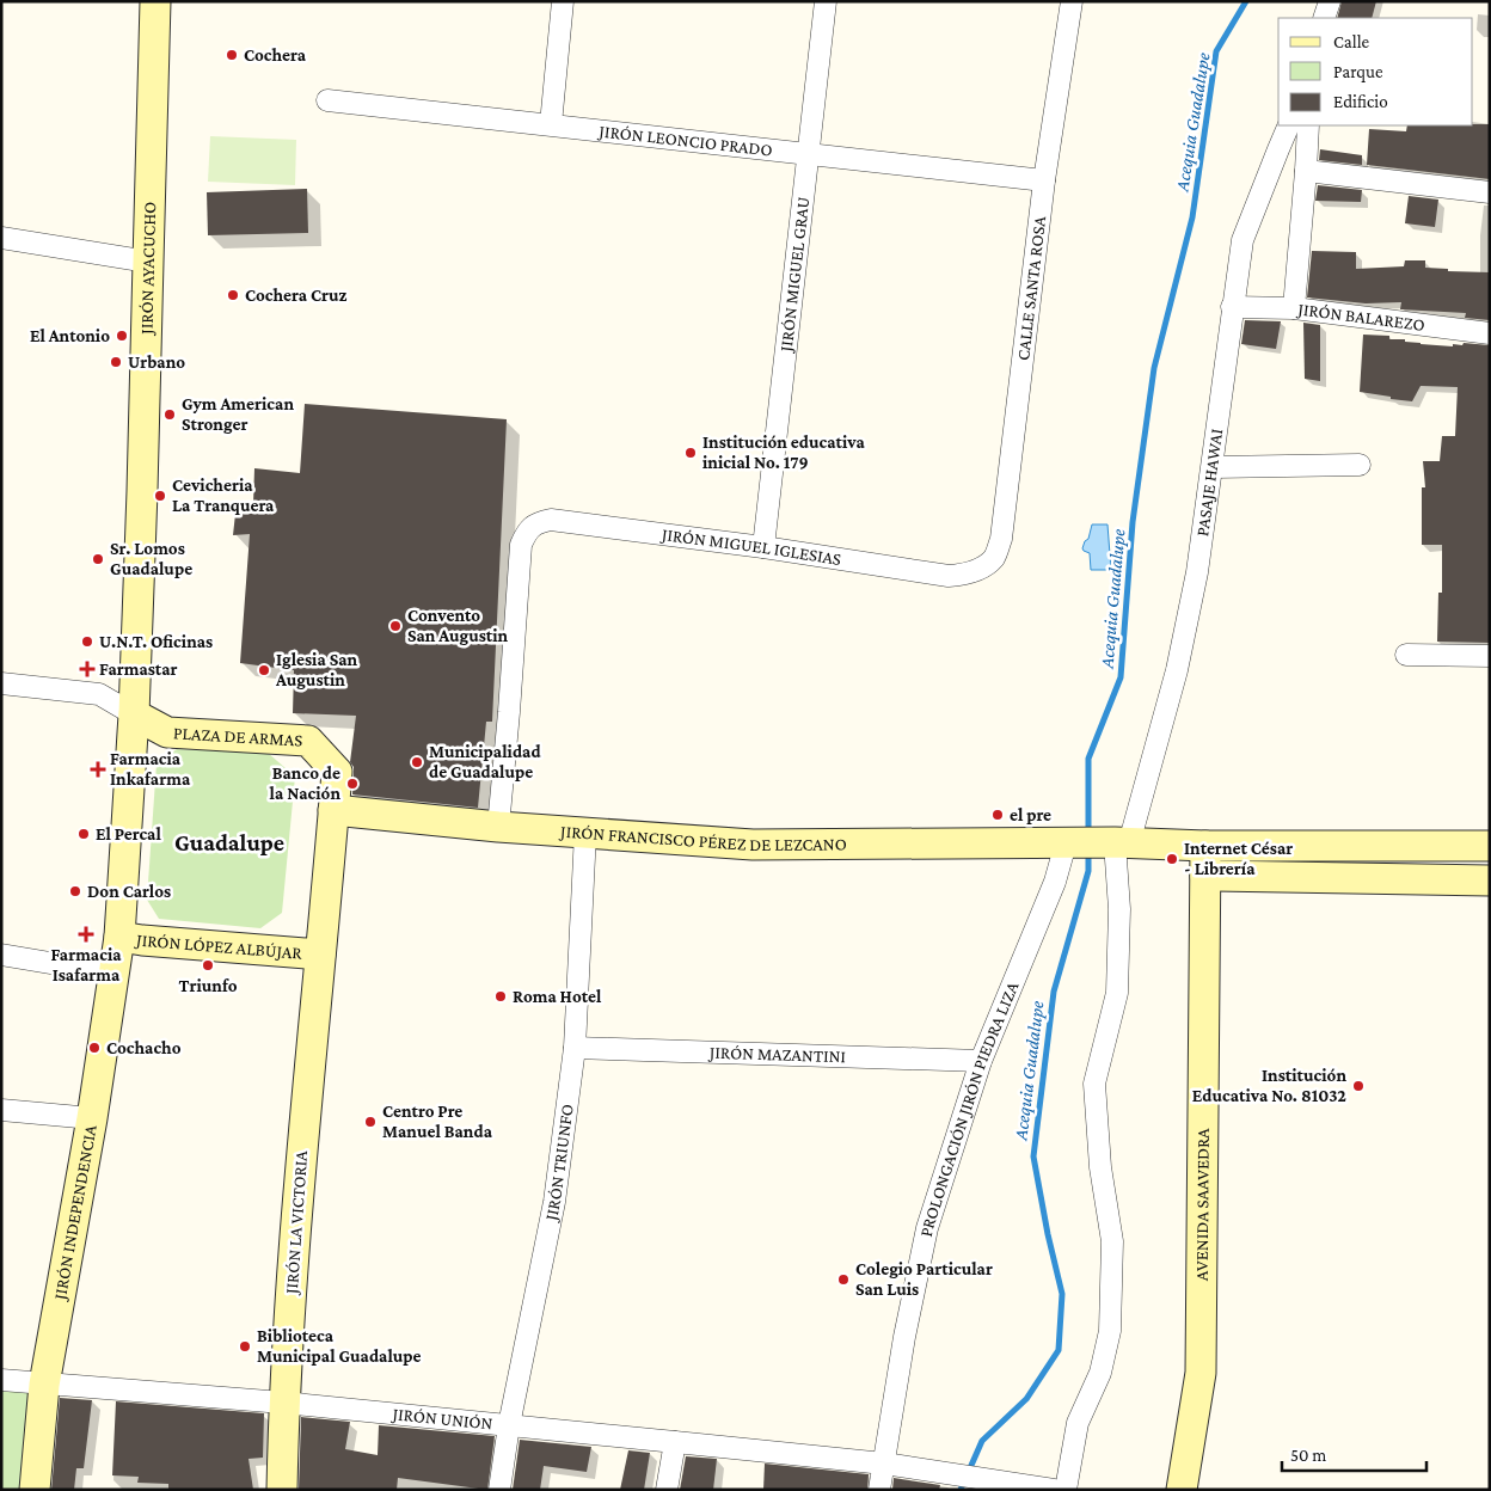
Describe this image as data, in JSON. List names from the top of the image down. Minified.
{"streets":{"street":["JIRÓN LEONCIO PRADO","JIRÓN AYACUCHO","JIRÓN MIGUEL GRAU","CALLE SANTA ROSA","JIRÓN BALAREZO","PASAJE HAWAI","JIRÓN MIGUEL IGLESIAS","PLAZA DE ARMAS","JIRÓN FRANCISCO PÉREZ DE LEZCANO","JIRÓN LÓPEZ ALBÚJAR","JIRÓN MAZANTINI","PROLONGACIÓN JIRÓN PIEDRA LIZA","JIRÓN TRIUNFO","AVENIDA SAAVEDRA","JIRÓN INDEPENDENCIA","JIRÓN LA VICTORIA","JIRÓN UNIÓN"]},"crossings":[["JIRÓN LEONCIO PRADO","JIRÓN MIGUEL GRAU"],["JIRÓN LEONCIO PRADO","CALLE SANTA ROSA"],["JIRÓN AYACUCHO","PLAZA DE ARMAS"],["JIRÓN MIGUEL GRAU","JIRÓN MIGUEL IGLESIAS"],["CALLE SANTA ROSA","JIRÓN MIGUEL IGLESIAS"],["JIRÓN BALAREZO","PASAJE HAWAI"],["PASAJE HAWAI","JIRÓN FRANCISCO PÉREZ DE LEZCANO"],["PASAJE HAWAI","PROLONGACIÓN JIRÓN PIEDRA LIZA"],["JIRÓN MIGUEL IGLESIAS","JIRÓN FRANCISCO PÉREZ DE LEZCANO"],["PLAZA DE ARMAS","JIRÓN FRANCISCO PÉREZ DE LEZCANO"],["PLAZA DE ARMAS","JIRÓN LÓPEZ ALBÚJAR"],["PLAZA DE ARMAS","JIRÓN LA VICTORIA"],["JIRÓN FRANCISCO PÉREZ DE LEZCANO","PROLONGACIÓN JIRÓN PIEDRA LIZA"],["JIRÓN FRANCISCO PÉREZ DE LEZCANO","JIRÓN TRIUNFO"],["JIRÓN FRANCISCO PÉREZ DE LEZCANO","AVENIDA SAAVEDRA"],["JIRÓN LÓPEZ ALBÚJAR","JIRÓN INDEPENDENCIA"],["JIRÓN LÓPEZ ALBÚJAR","JIRÓN LA VICTORIA"],["JIRÓN MAZANTINI","PROLONGACIÓN JIRÓN PIEDRA LIZA"],["JIRÓN MAZANTINI","JIRÓN TRIUNFO"],["PROLONGACIÓN JIRÓN PIEDRA LIZA","JIRÓN UNIÓN"],["JIRÓN TRIUNFO","JIRÓN UNIÓN"],["JIRÓN INDEPENDENCIA","JIRÓN UNIÓN"],["JIRÓN LA VICTORIA","JIRÓN UNIÓN"]],"districts":["Guadalupe"],"water":["Acequia Guadalupe"],"places":{"other":["Cochera","Cochera Cruz","El Antonio","Urbano","Gym American Stronger","Institución educativa inicial No. 179","Cevicheria La Tranquera","Sr. Lomos Guadalupe","Convento San Augustin","U.N.T. Oficinas","Iglesia San Augustin","Municipalidad de Guadalupe","Banco de la Nación","el pre","El Percal","Internet César - Librería","Don Carlos","Triunfo","Roma Hotel","Cochacho","Institución Educativa No. 81032","Centro Pre Manuel Banda","Colegio Particular San Luis","Biblioteca Municipal Guadalupe"],"health":["Farmastar","Farmacia Inkafarma","Farmacia Isafarma"]},"legend":["Calle","Parque","Edificio"],"scale_bar":"50 m"}
